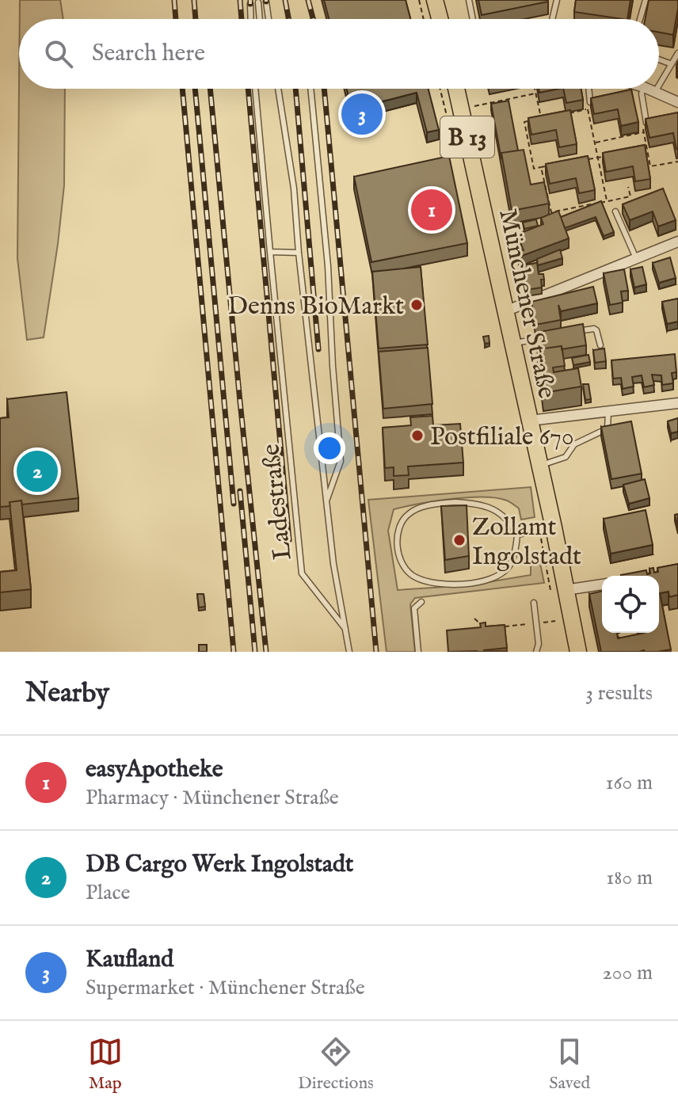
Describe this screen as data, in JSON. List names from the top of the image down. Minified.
{"streets":{"main road":["B 13","Münchener Straße"],"lane":["Ladestraße"]},"places":["Denns BioMarkt","Postfiliale 670","Zollamt Ingolstadt"],"page":{"search":"Search here","pins":["3","1","2"],"heading":["Nearby","3 results"],"list":[{"mark":"1","name":"easyApotheke","note":"Pharmacy · Münchener Straße","value":"160 m"},{"mark":"2","name":"DB Cargo Werk Ingolstadt","note":"Place","value":"180 m"},{"mark":"3","name":"Kaufland","note":"Supermarket · Münchener Straße","value":"200 m"}],"nav":["Map","Directions","Saved"]}}
